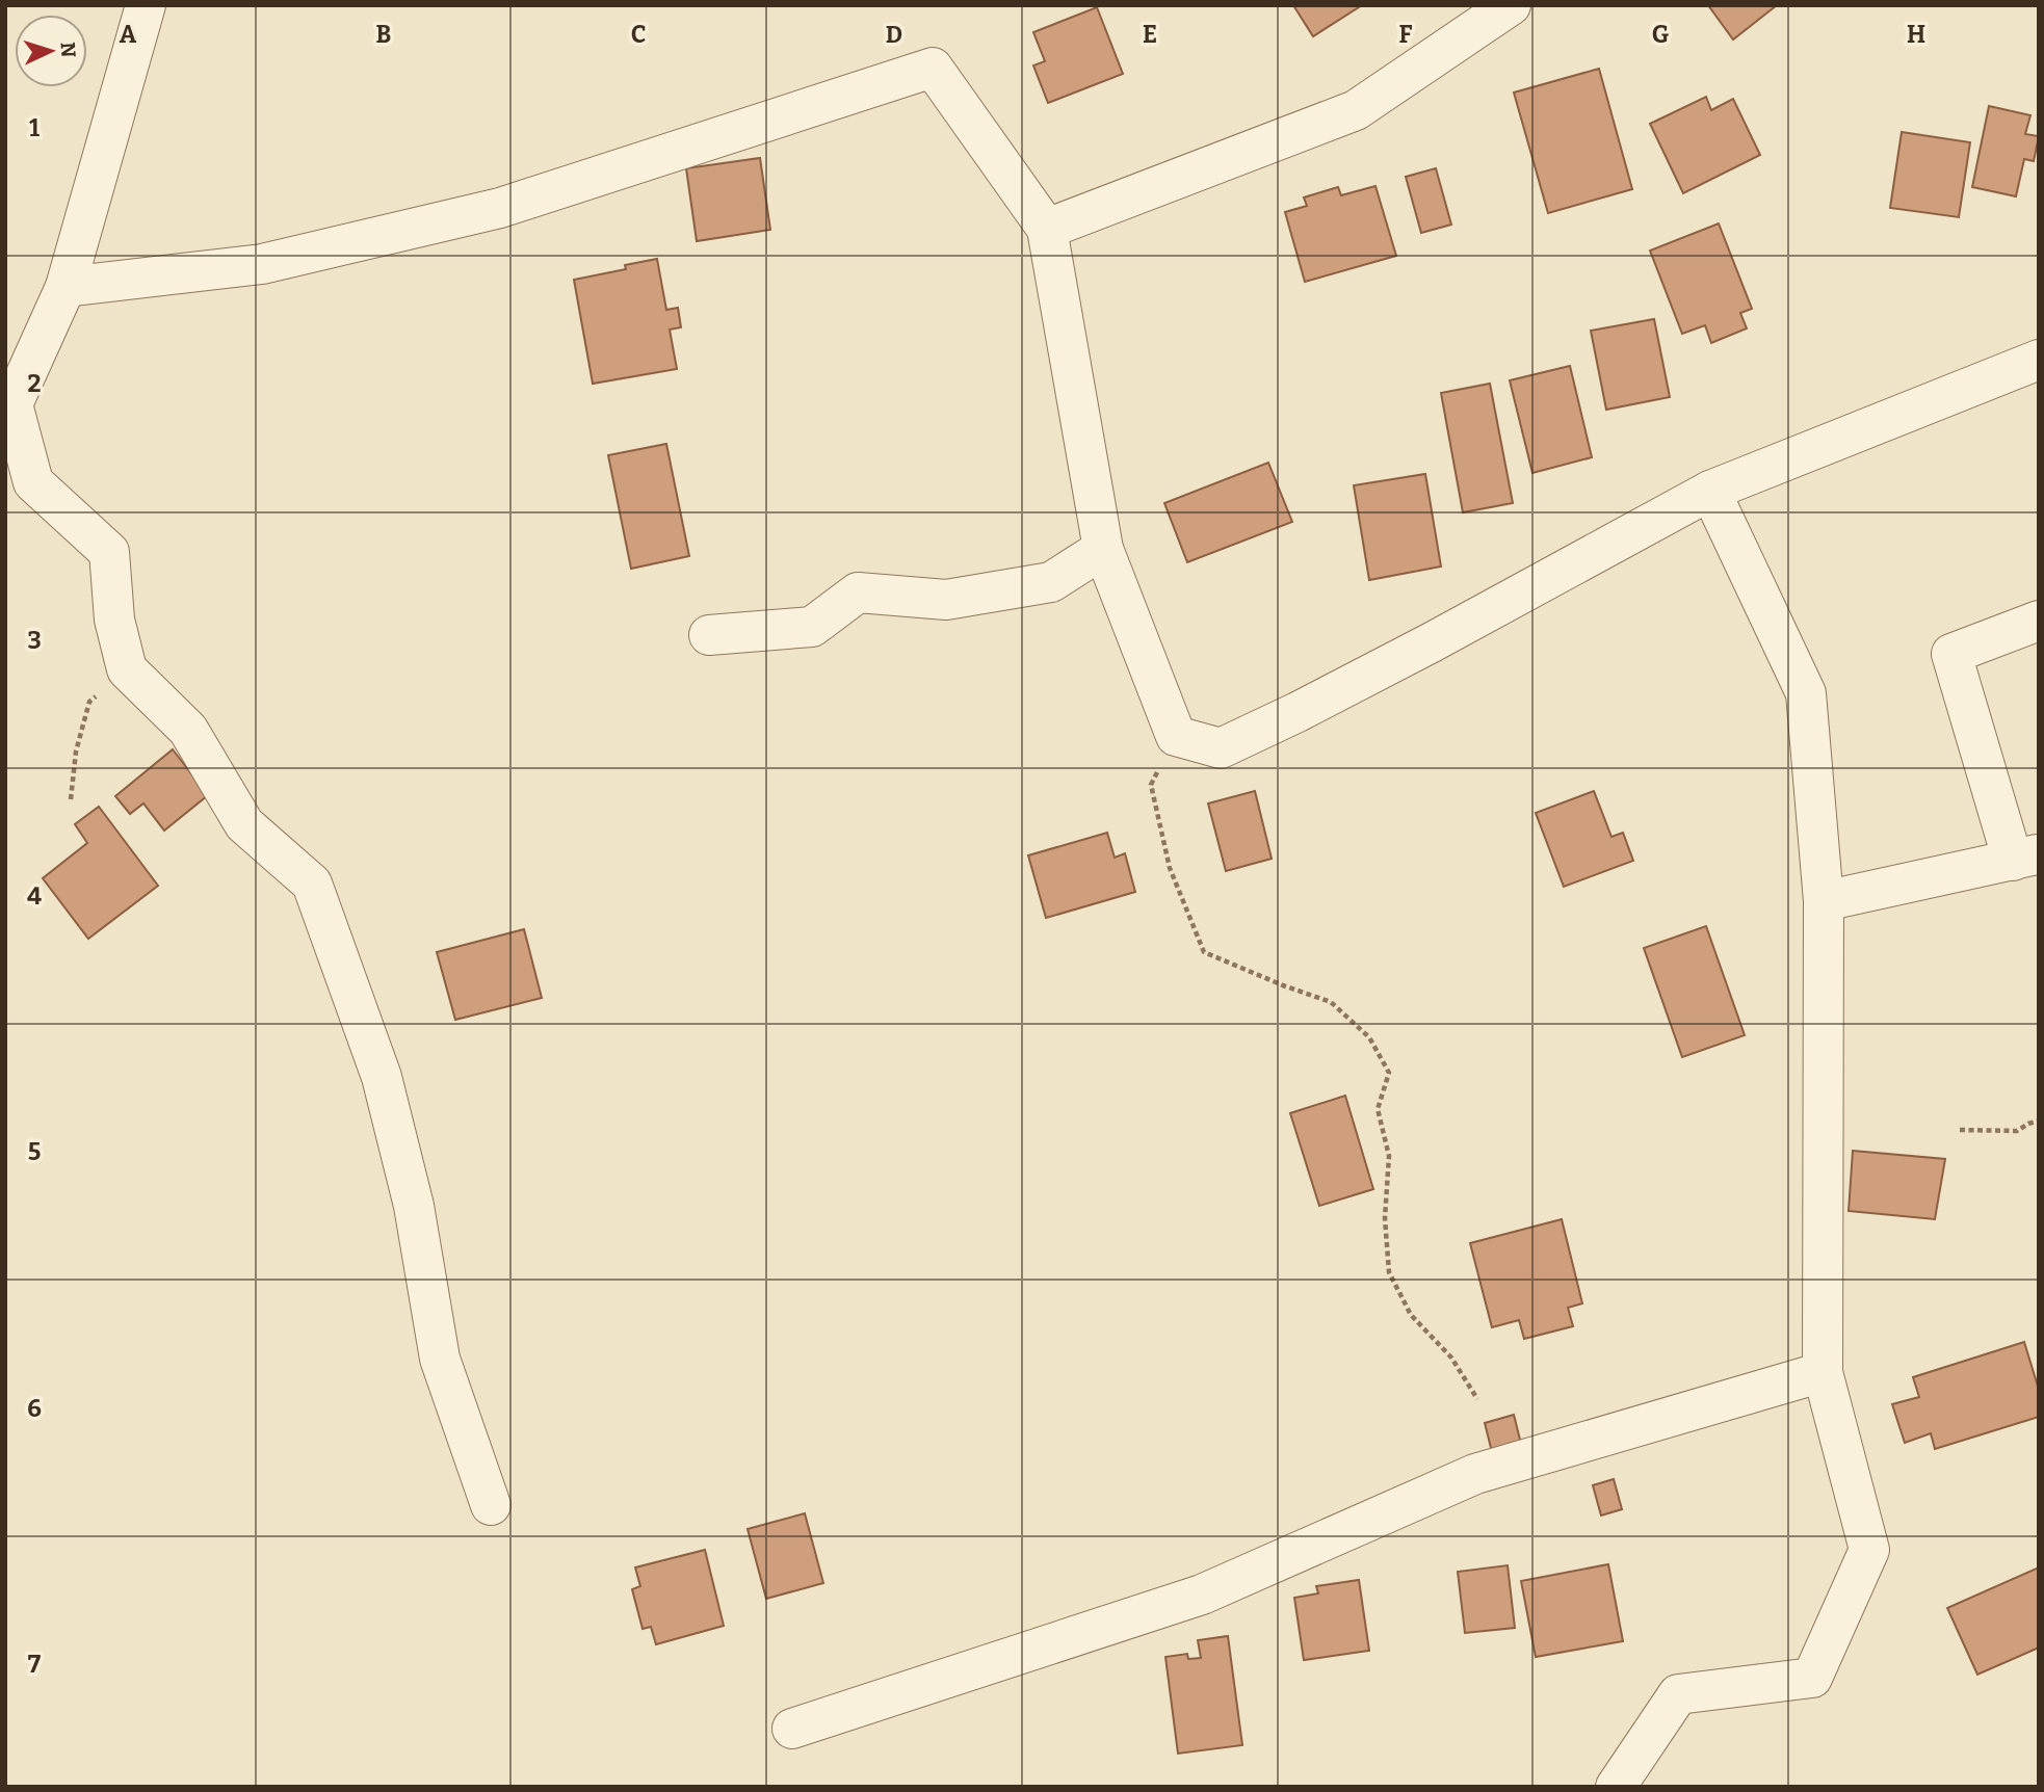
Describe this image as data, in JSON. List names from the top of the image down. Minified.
{"north":"right","grid":{"columns":["A","B","C","D","E","F","G","H"],"rows":["1","2","3","4","5","6","7"]}}
